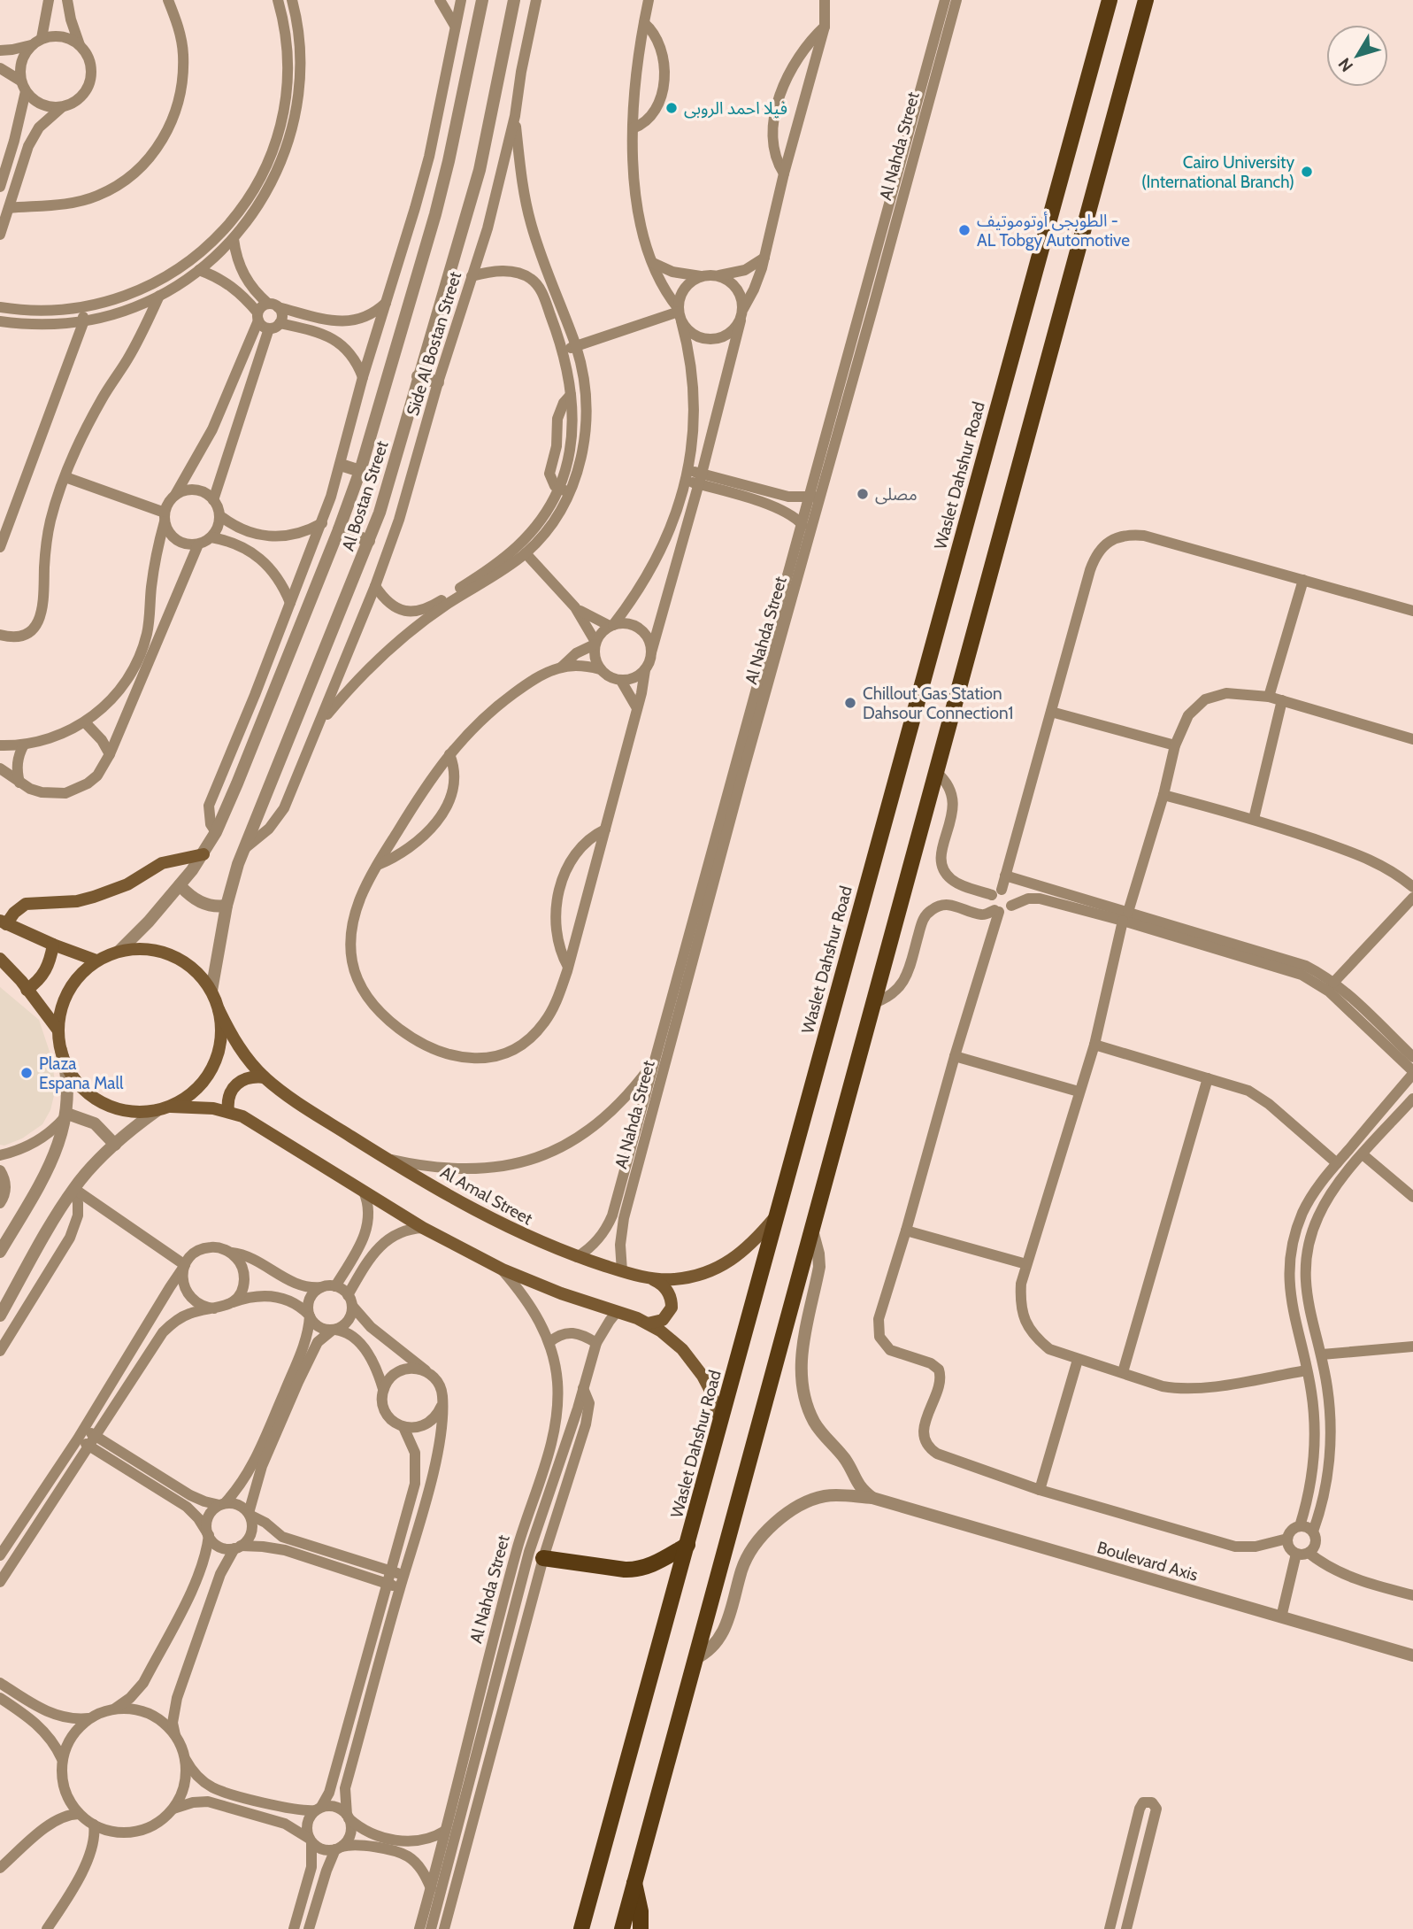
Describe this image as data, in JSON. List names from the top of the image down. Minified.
{"streets":{"main road":["Waslet Dahshur Road","Al Amal Street"],"street":["Al Nahda Street","Side Al Bostan Street","Al Bostan Street","Boulevard Axis"]},"crossings":[["Al Nahda Street","Al Amal Street"],["Side Al Bostan Street","Al Bostan Street"],["Waslet Dahshur Road","Al Amal Street"],["Al Bostan Street","Al Amal Street"]],"places":["فيلا احمد الروبى","Cairo University (International Branch)","الطوبجى أوتوموتيف - AL Tobgy Automotive","مصلى","Chillout Gas Station Dahsour Connection1","Plaza Espana Mall"],"north":"bottom left"}
